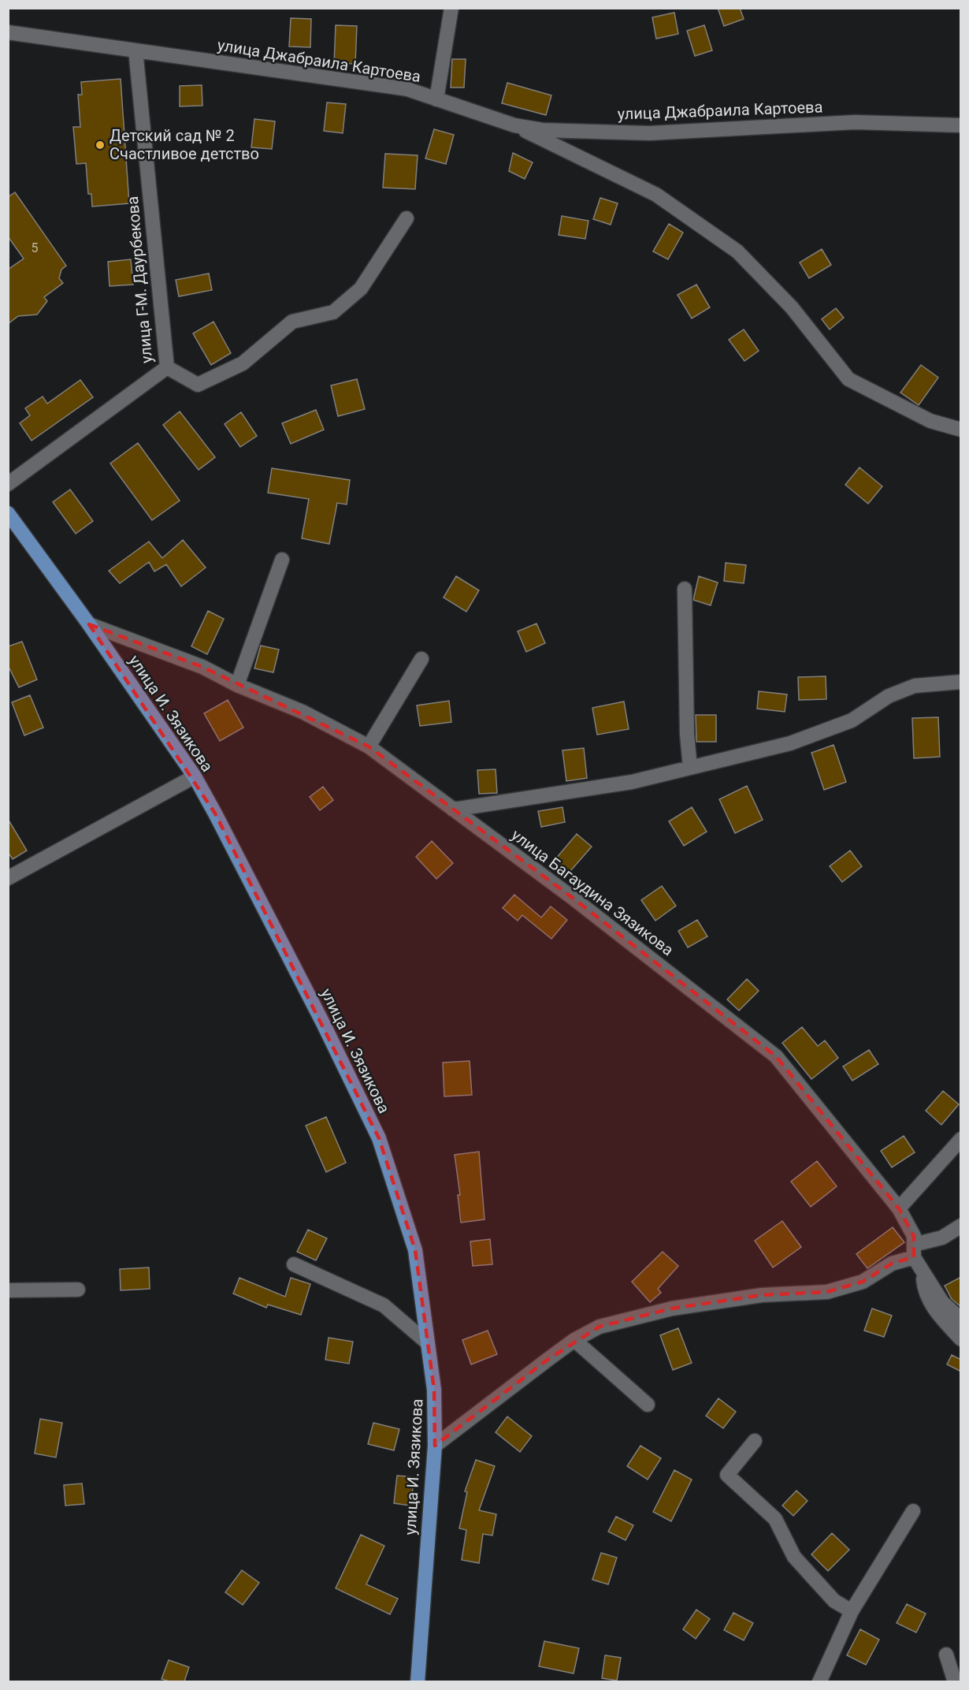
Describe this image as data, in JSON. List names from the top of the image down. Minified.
{"streets":{"main road":["улица И. Зязикова"],"street":["улица Джабраила Картоева","улица Г-М. Даурбекова","улица Багаудина Зязикова"]},"crossings":[["улица Джабраила Картоева","улица Г-М. Даурбекова"],["улица И. Зязикова","улица Багаудина Зязикова"]],"places":["Детский сад № 2 Счастливое детство"],"house_numbers":["5"]}
